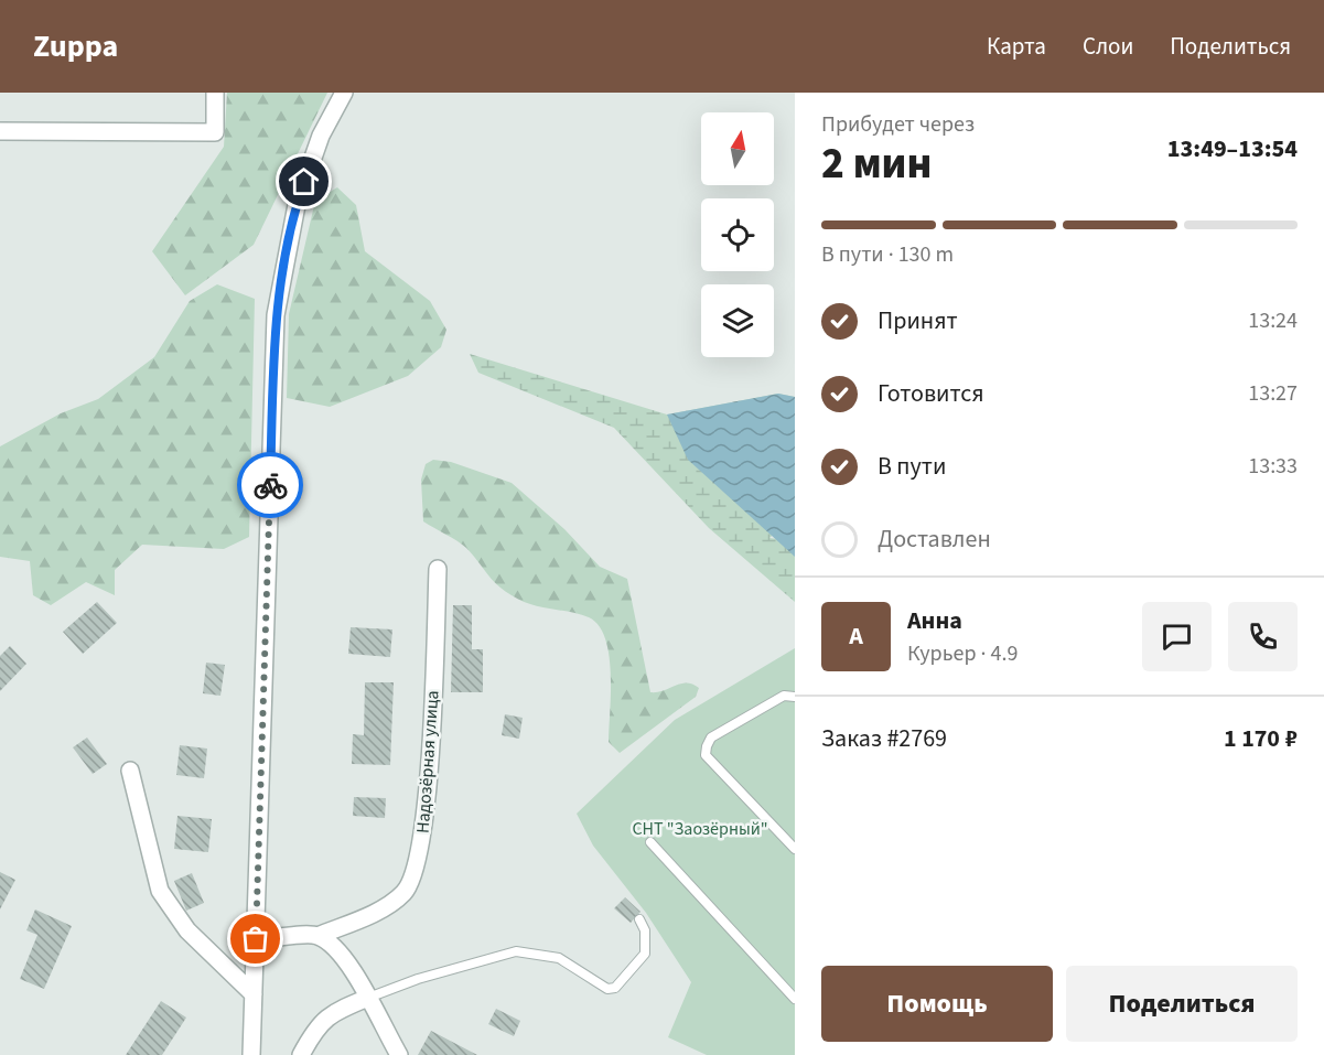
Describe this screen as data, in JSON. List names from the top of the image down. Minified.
{"streets":{"street":["Надозёрная улица"]},"parks":["СНТ \"Заозёрный\""],"north":"top","page":{"header":"Zuppa","nav":["Карта","Слои","Поделиться"],"heading":["2 мин","Прибудет через","13:49–13:54"],"panel":["Анна","Курьер · 4.9","Заказ #2769","1 170 ₽"],"bar":"В пути · 130 m","list":[["Принят","13:24"],["Готовится","13:27"],["В пути","13:33"],"Доставлен"],"round":"А","buttons":["Помощь","Поделиться"]}}
